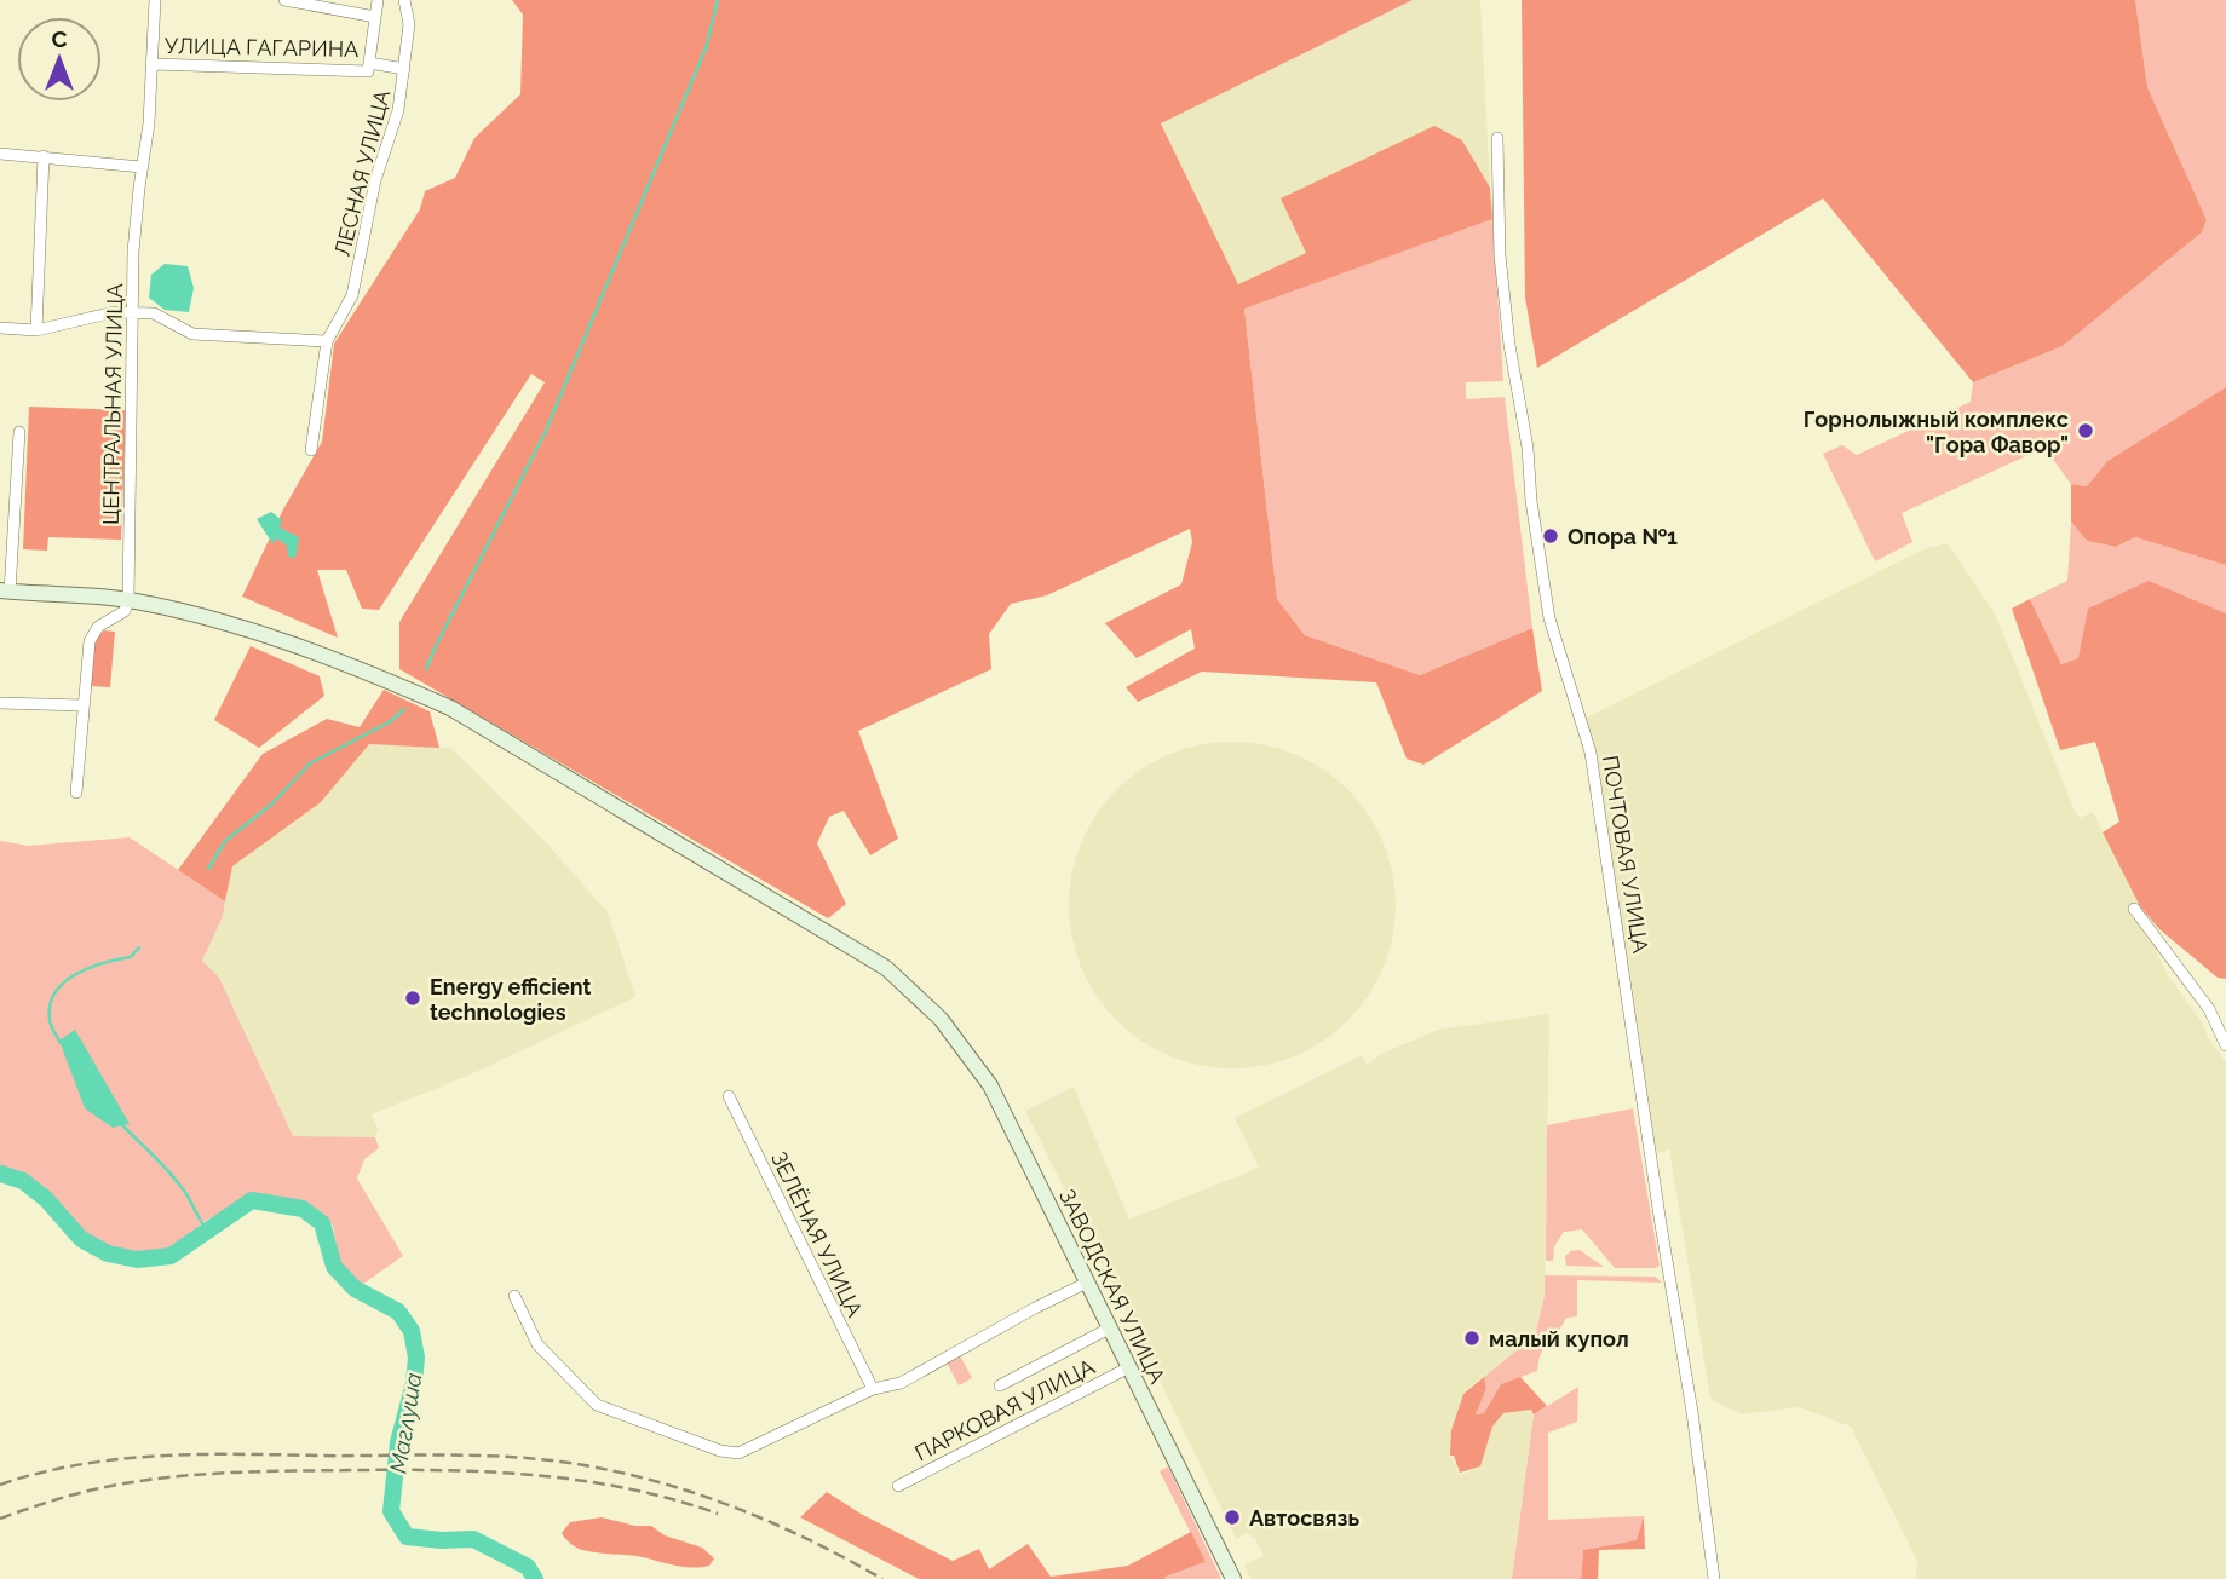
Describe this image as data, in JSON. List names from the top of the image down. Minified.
{"streets":{"main road":["ЗАВОДСКАЯ УЛИЦА"],"street":["УЛИЦА ГАГАРИНА","ЛЕСНАЯ УЛИЦА","ЦЕНТРАЛЬНАЯ УЛИЦА","ПОЧТОВАЯ УЛИЦА","ЗЕЛЁНАЯ УЛИЦА","ПАРКОВАЯ УЛИЦА"]},"crossings":[["УЛИЦА ГАГАРИНА","ЦЕНТРАЛЬНАЯ УЛИЦА"],["ЦЕНТРАЛЬНАЯ УЛИЦА","ЗАВОДСКАЯ УЛИЦА"],["ЗАВОДСКАЯ УЛИЦА","ПАРКОВАЯ УЛИЦА"]],"water":["Маглуша"],"places":["Горнолыжный комплекс \"Гора Фавор\"","Опора №1","Energy efficient technologies","малый купол","Автосвязь"],"north":"top"}
